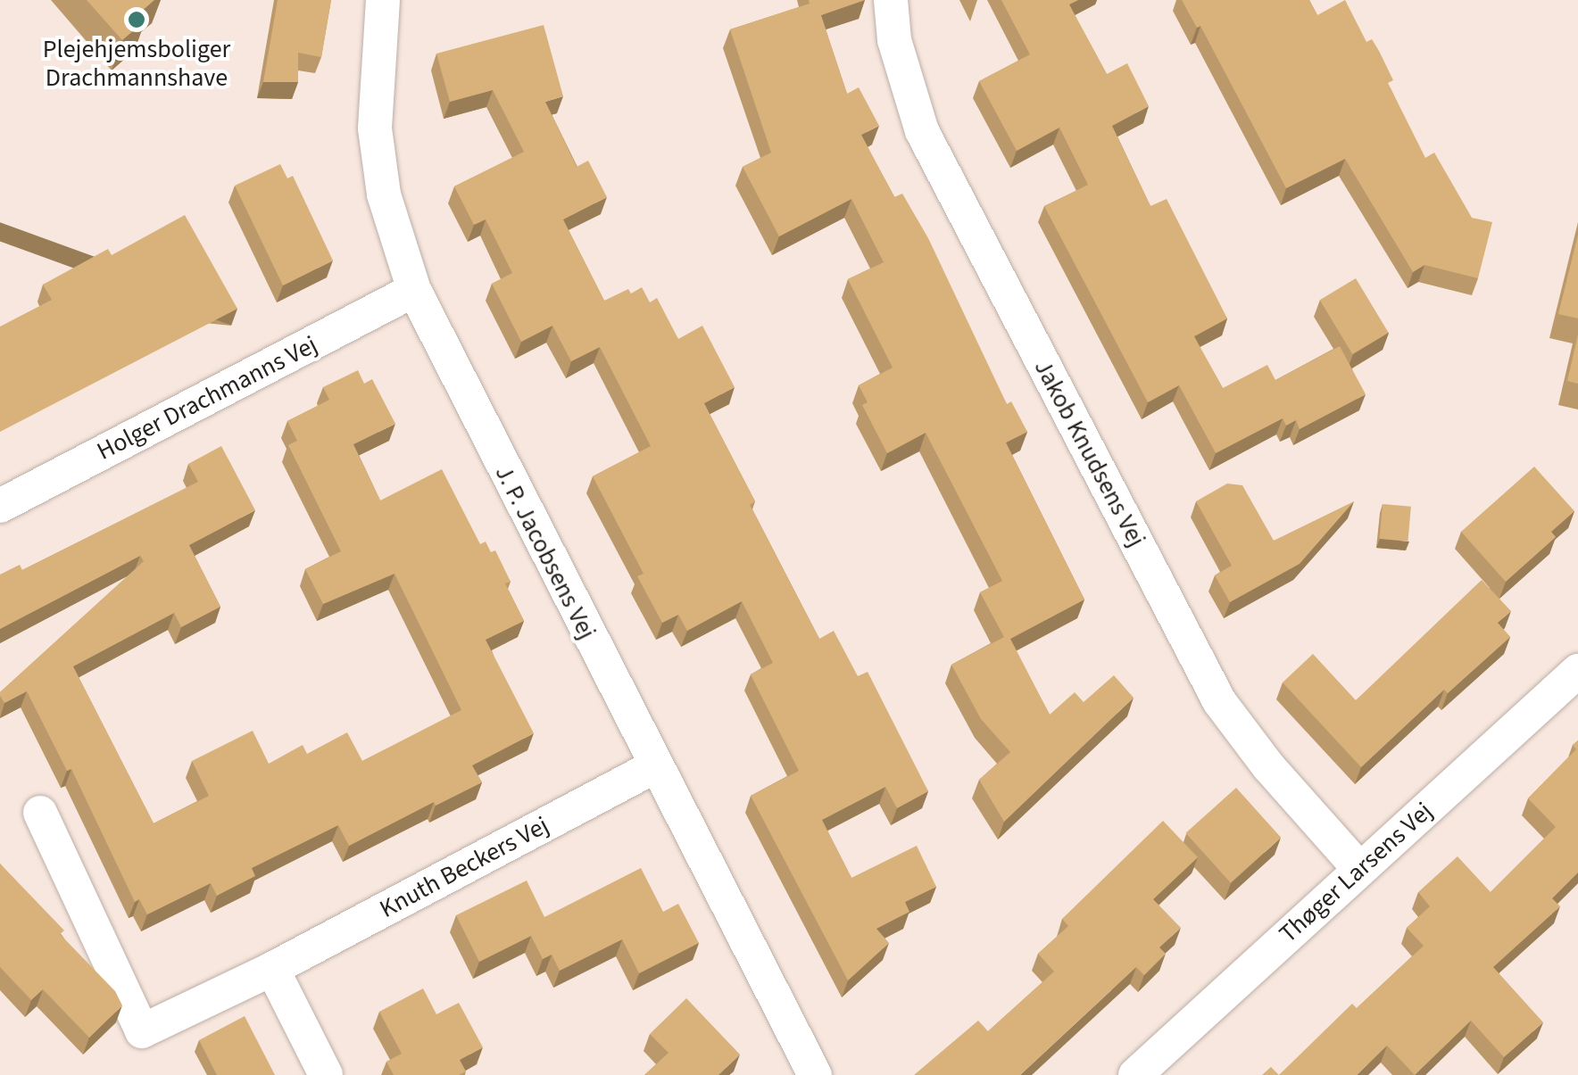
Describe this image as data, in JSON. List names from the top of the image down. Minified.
{"streets":{"street":["Holger Drachmanns Vej","Jakob Knudsens Vej","J. P. Jacobsens Vej","Knuth Beckers Vej","Thøger Larsens Vej"]},"crossings":[["Holger Drachmanns Vej","J. P. Jacobsens Vej"],["Jakob Knudsens Vej","Thøger Larsens Vej"],["J. P. Jacobsens Vej","Knuth Beckers Vej"]],"places":["Plejehjemsboliger Drachmannshave"]}
